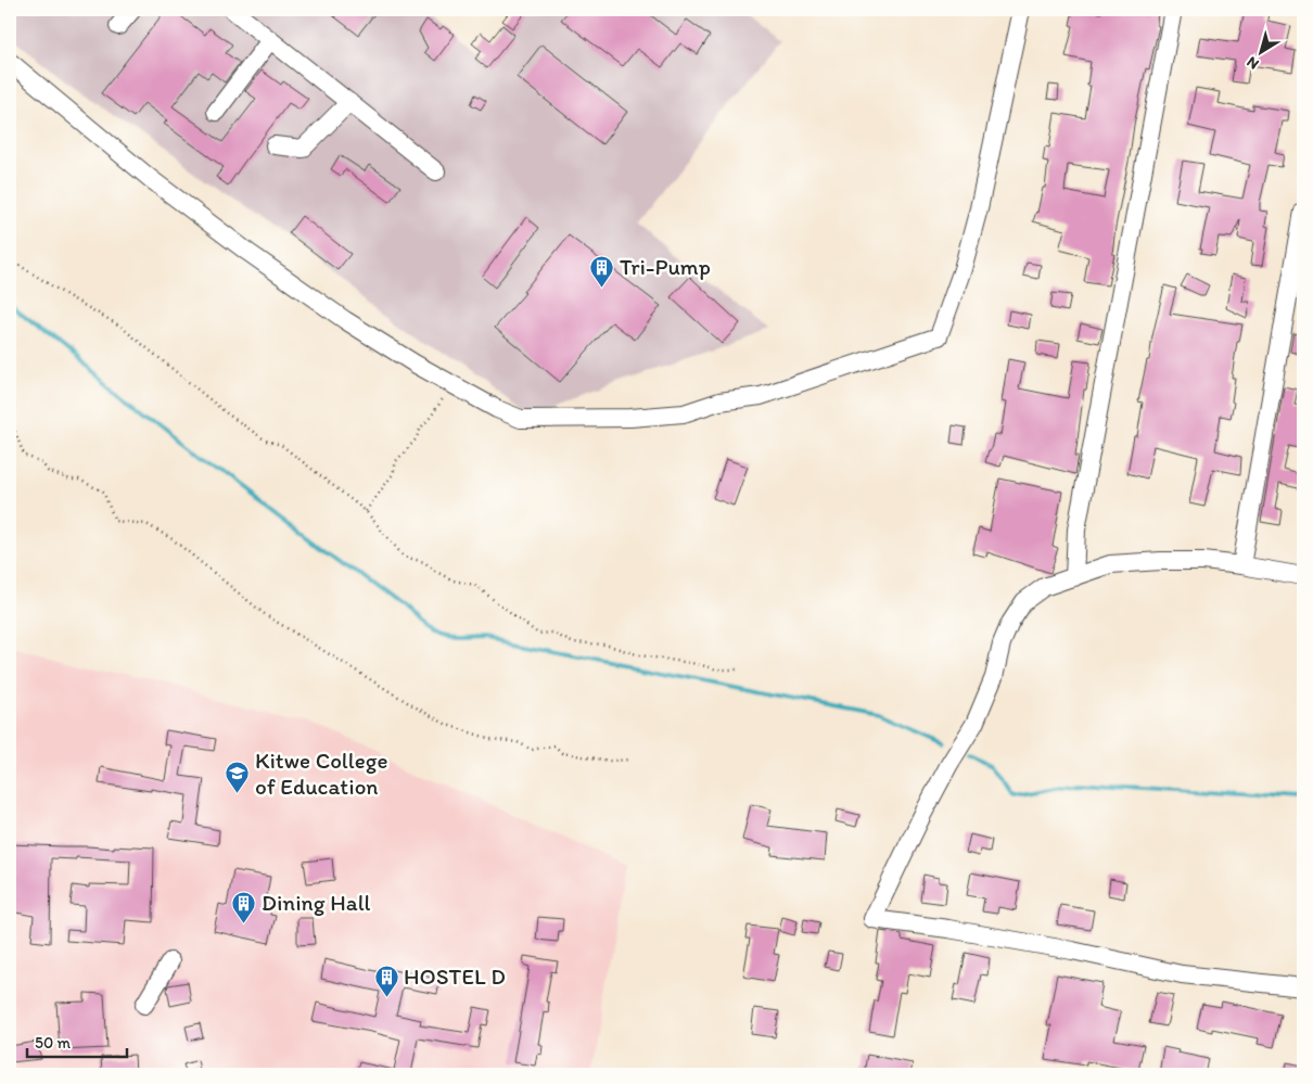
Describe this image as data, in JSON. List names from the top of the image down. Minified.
{"places":{"building":["Tri-Pump","Dining Hall","HOSTEL D"],"school or university":["Kitwe College of Education"]},"scale_bar":"50 m","north":"bottom left"}
